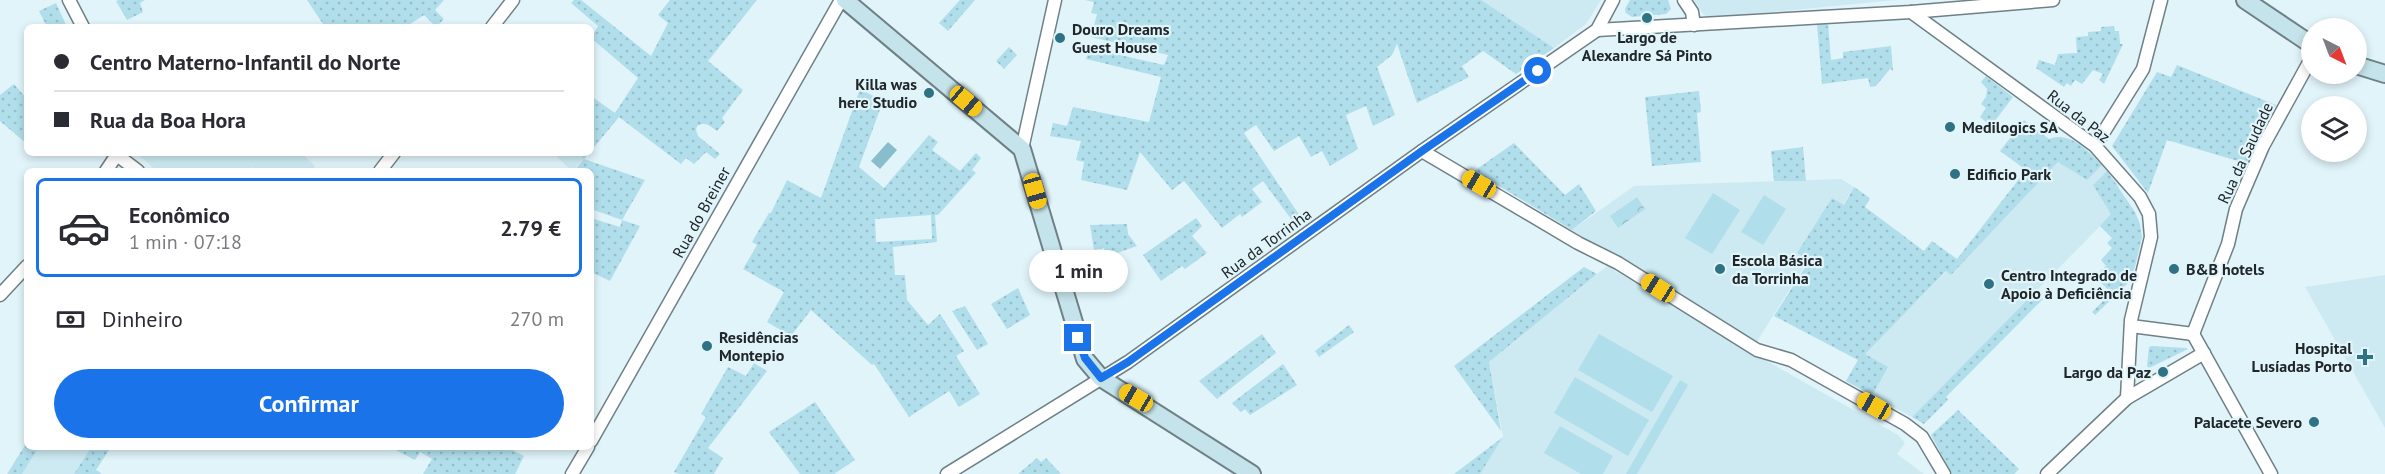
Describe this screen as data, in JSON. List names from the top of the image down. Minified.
{"streets":{"street":["Rua da Paz","Rua da Saudade","Rua do Breiner","Rua da Torrinha"]},"places":{"other":["Largo de Alexandre Sá Pinto","Douro Dreams Guest House","Killa was here Studio","Medilogics SA","Edificio Park","Escola Básica da Torrinha","B&B hotels","Centro Integrado de Apoio à Deficiência","Residências Montepio","Largo da Paz","Palacete Severo"],"health":["Hospital Lusíadas Porto"]},"north":"bottom right","page":{"banner":["Centro Materno-Infantil do Norte","Rua da Boa Hora"],"list":[{"name":"Econômico","note":"1 min · 07:18","value":"2.79 €"}],"bubble":"1 min","pay":["Dinheiro","270 m"],"buttons":"Confirmar"}}
